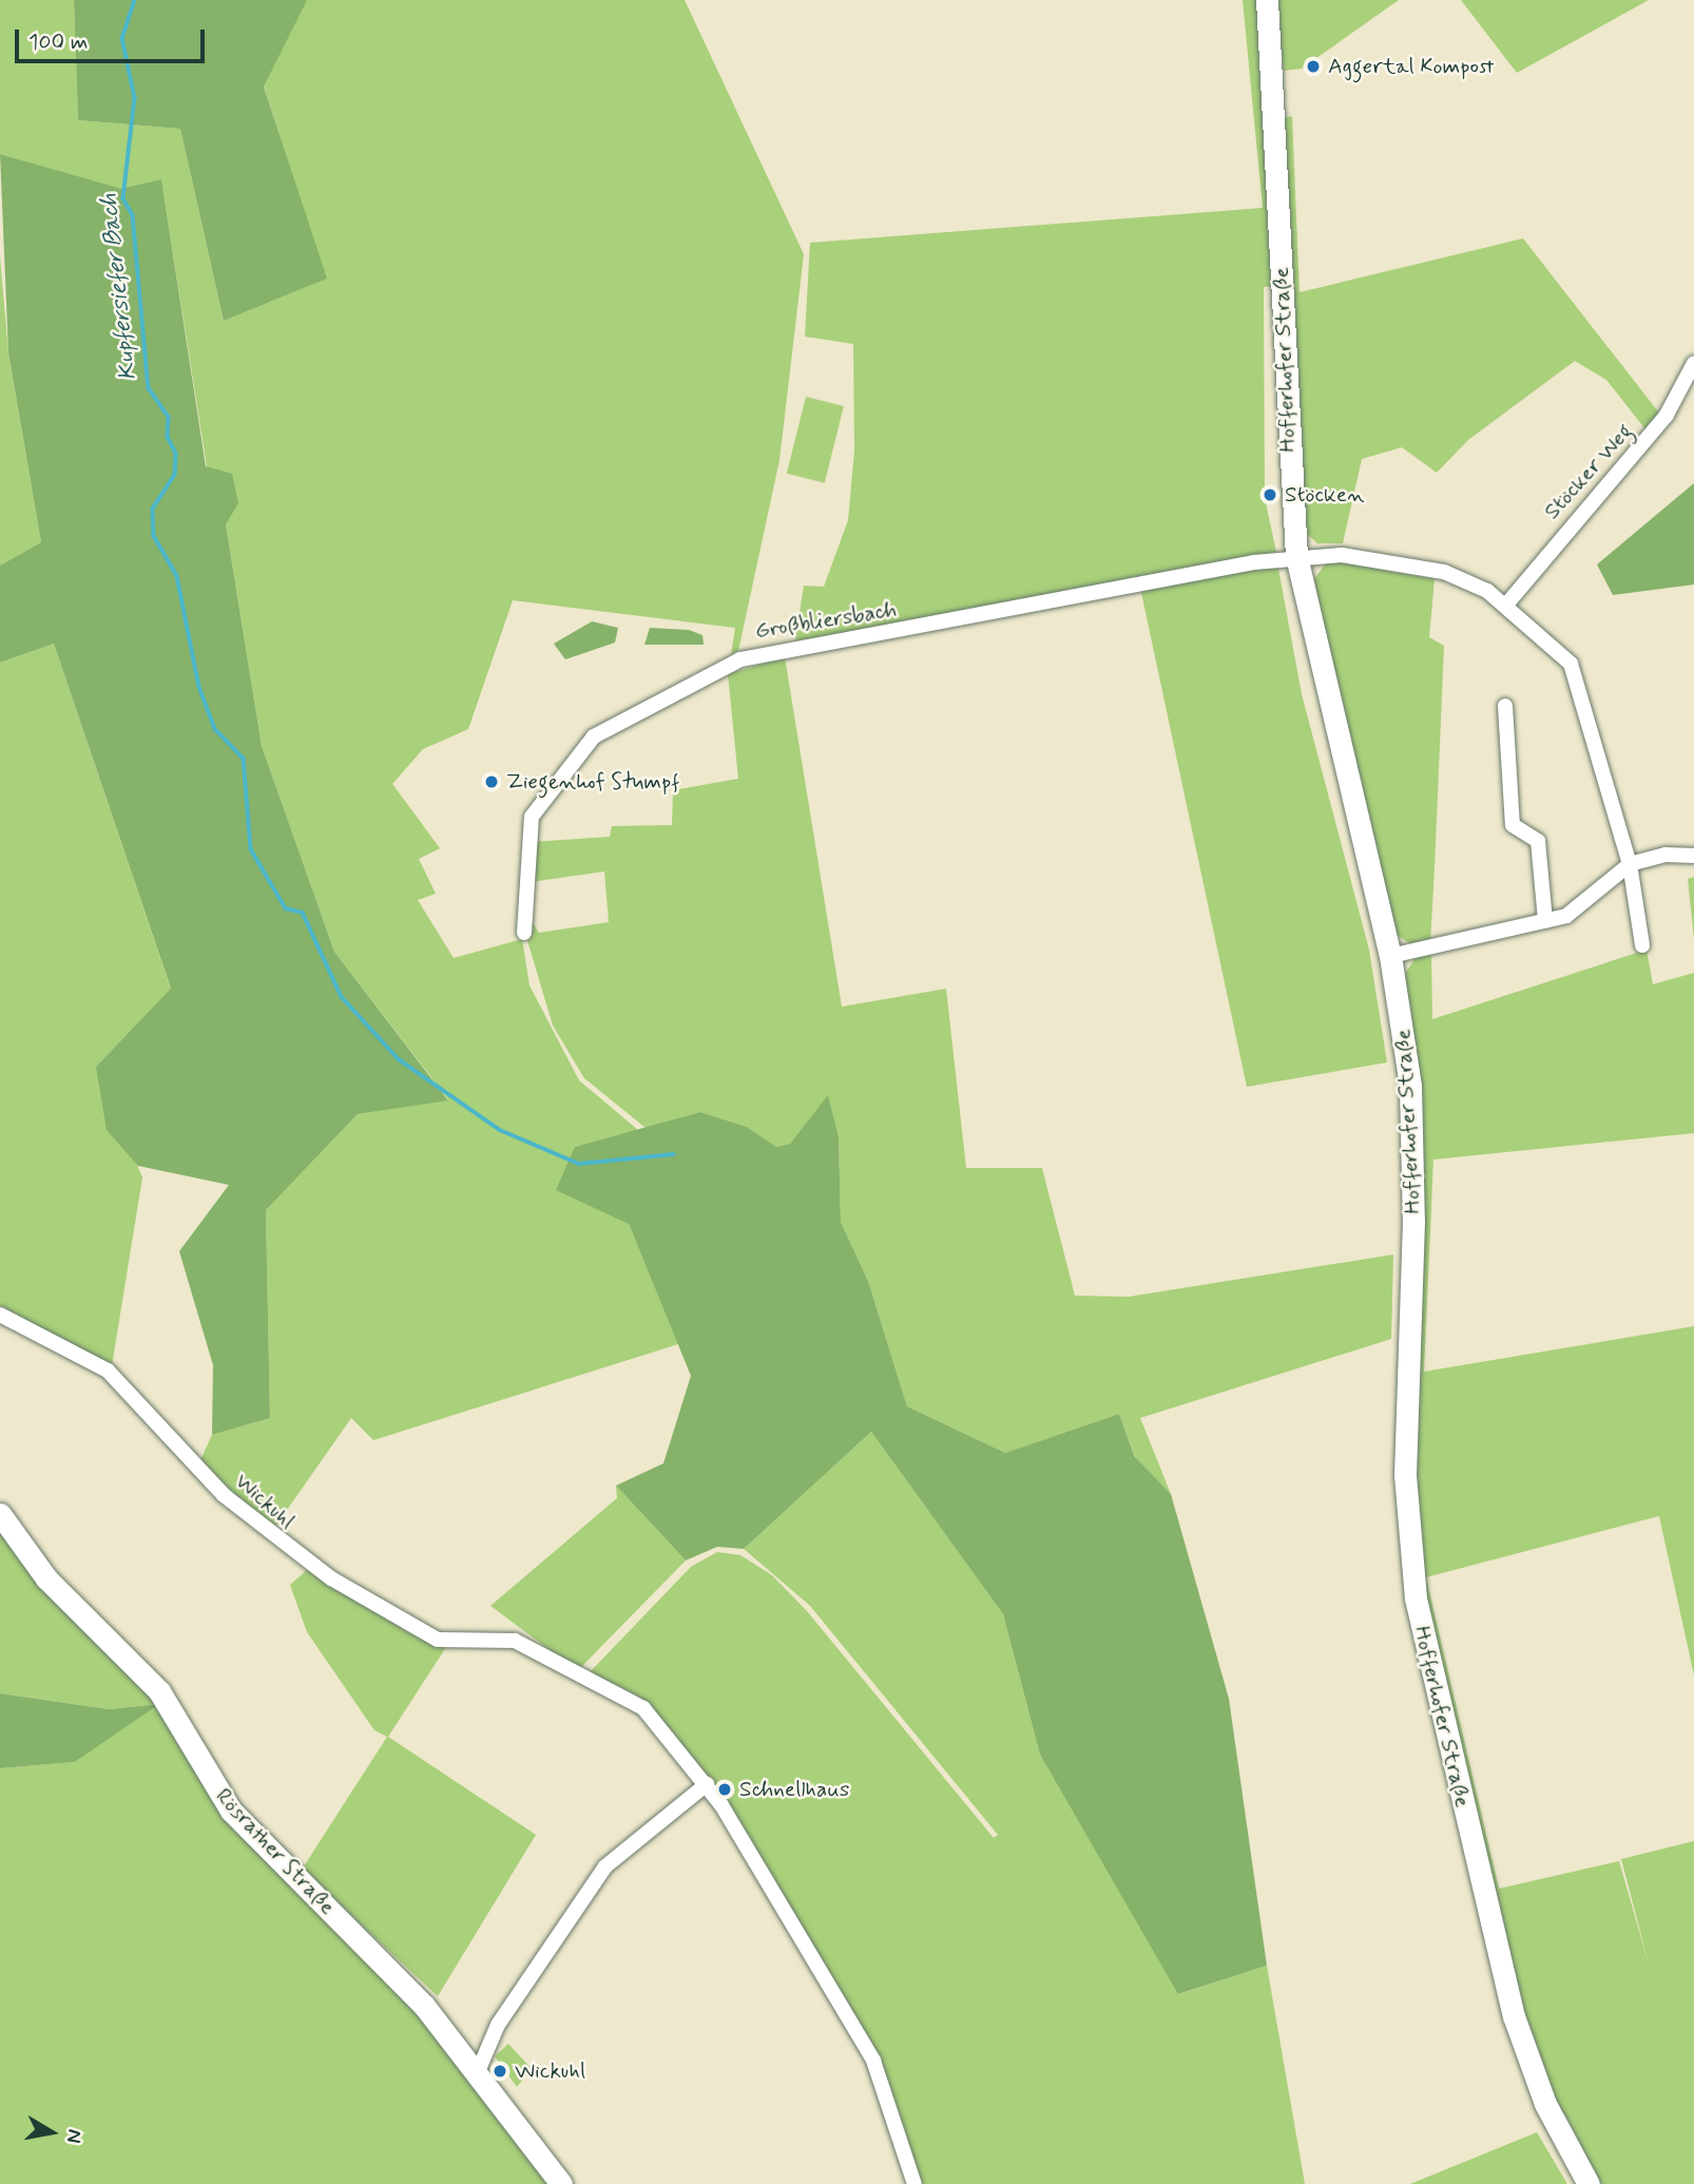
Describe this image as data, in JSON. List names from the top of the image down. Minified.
{"streets":{"street":["Hofferhofer Straße","Stöcker Weg","Großbliersbach","Wickuhl","Rösrather Straße"]},"crossings":[["Hofferhofer Straße","Großbliersbach"]],"water":["Kupfersiefer Bach"],"places":["Aggertal Kompost","Stöcken","Ziegenhof Stumpf","Schnellhaus","Wickuhl"],"scale_bar":"100 m","north":"right"}
